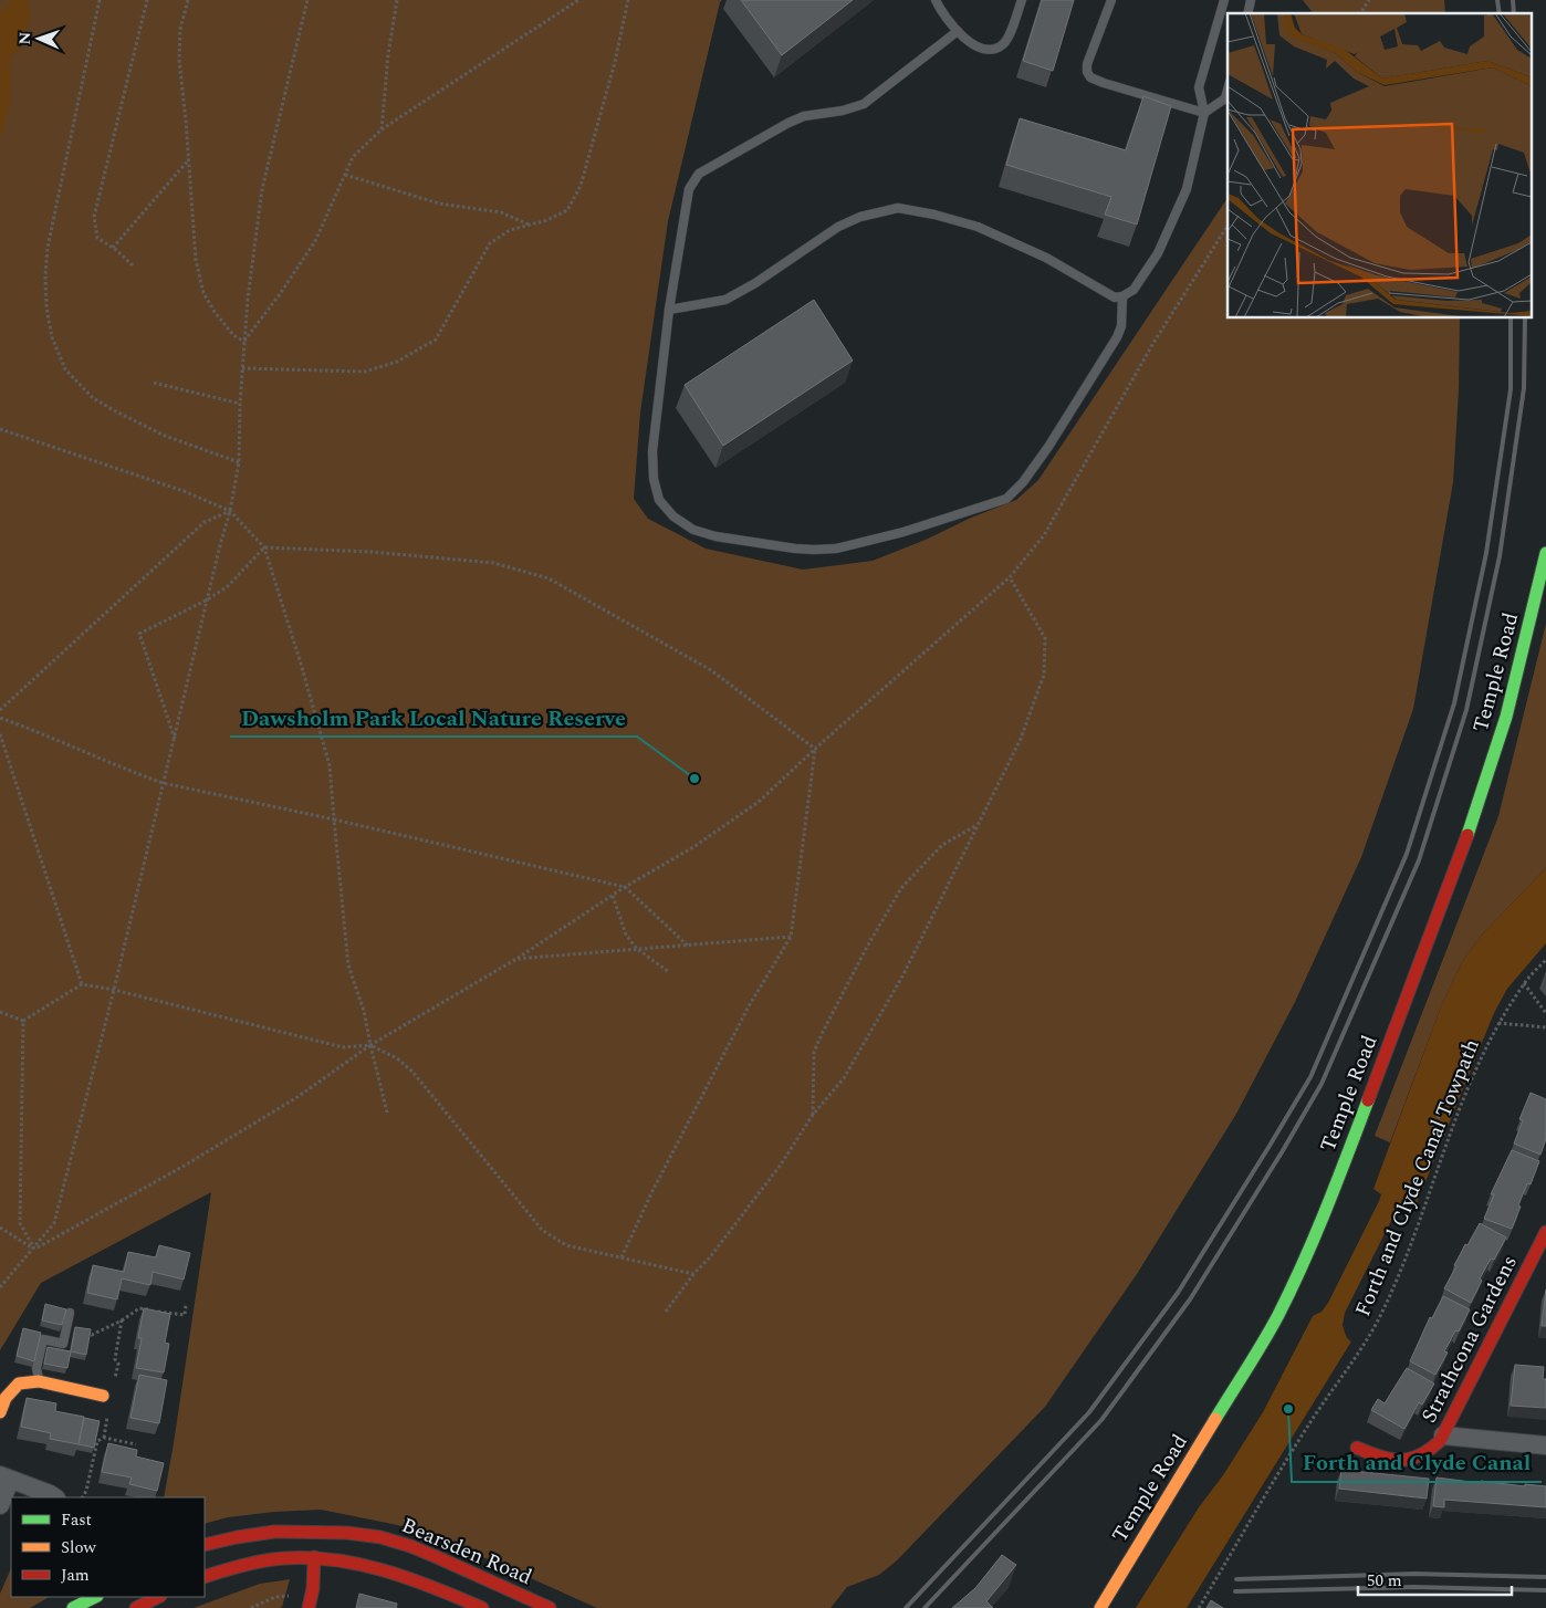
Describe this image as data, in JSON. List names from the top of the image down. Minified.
{"streets":{"street":["Temple Road","Strathcona Gardens","Bearsden Road"],"path":["Forth and Clyde Canal Towpath"]},"places":["Dawsholm Park Local Nature Reserve","Forth and Clyde Canal"],"legend":["Fast","Slow","Jam"],"scale_bar":"50 m","north":"left"}
